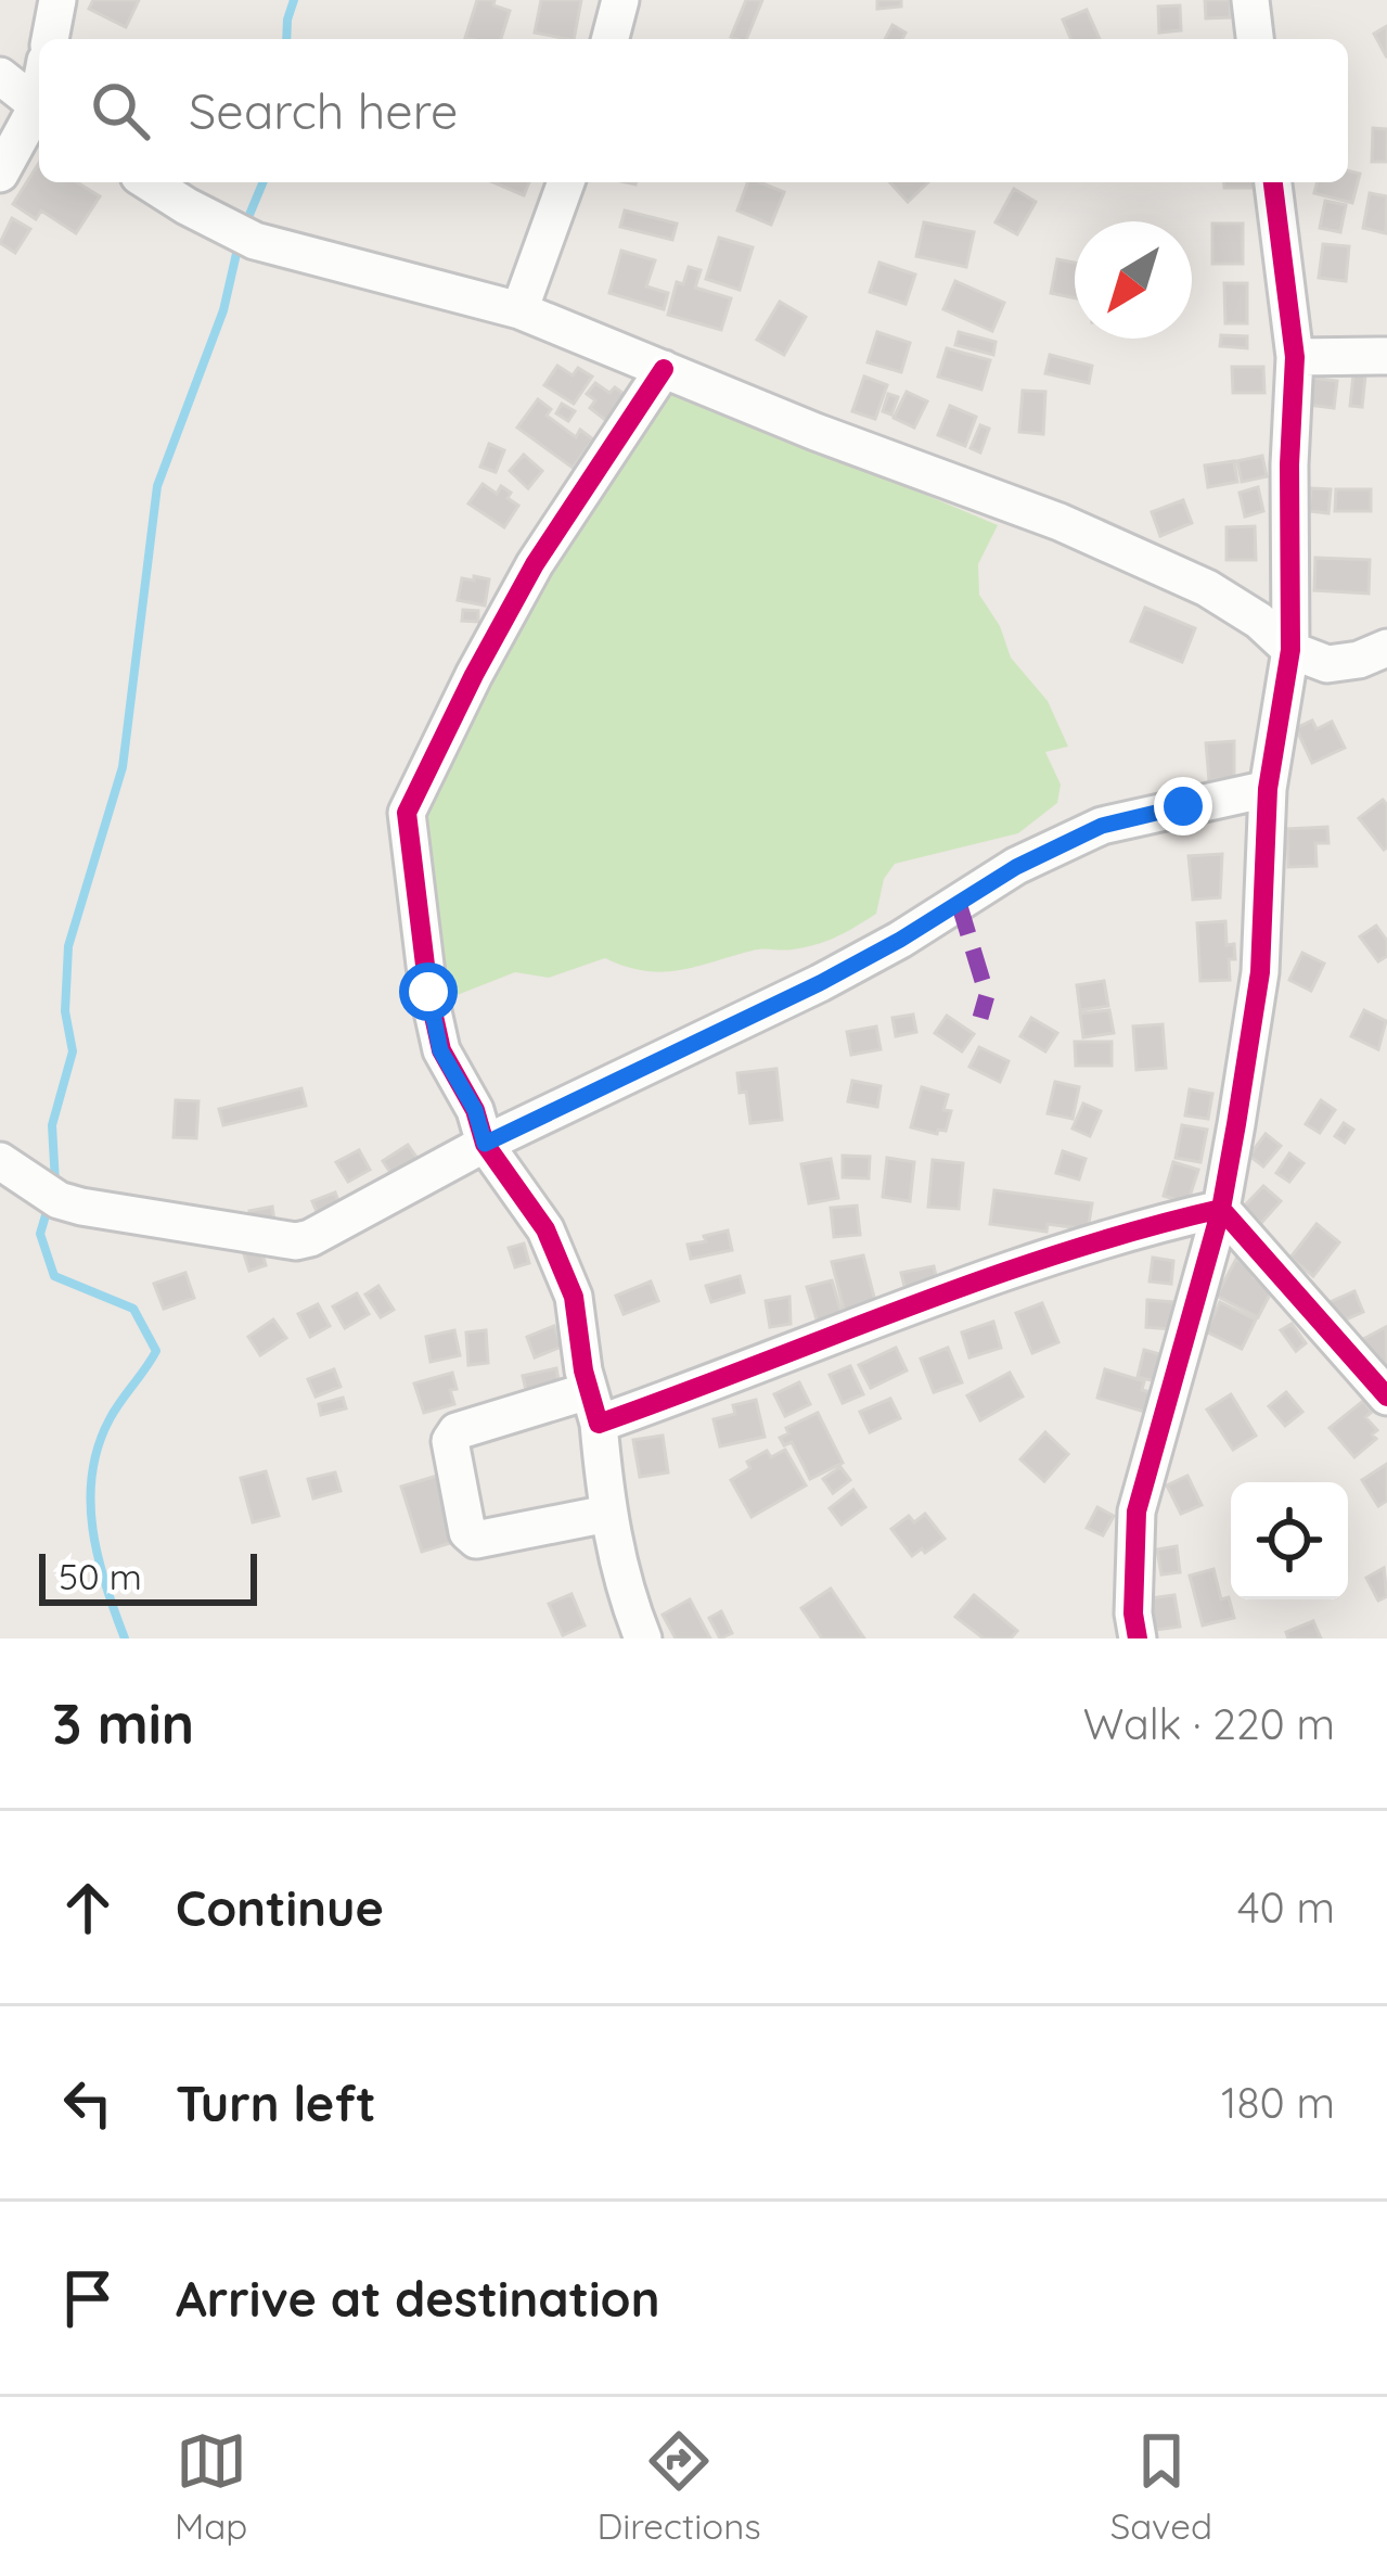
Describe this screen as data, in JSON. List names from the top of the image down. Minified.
{"scale_bar":"50 m","north":"bottom left","page":{"search":"Search here","scale":"50 m","heading":["3 min","Walk · 220 m"],"list":[["Continue","40 m"],["Turn left","180 m"],"Arrive at destination"],"nav":["Map","Directions","Saved"]}}
